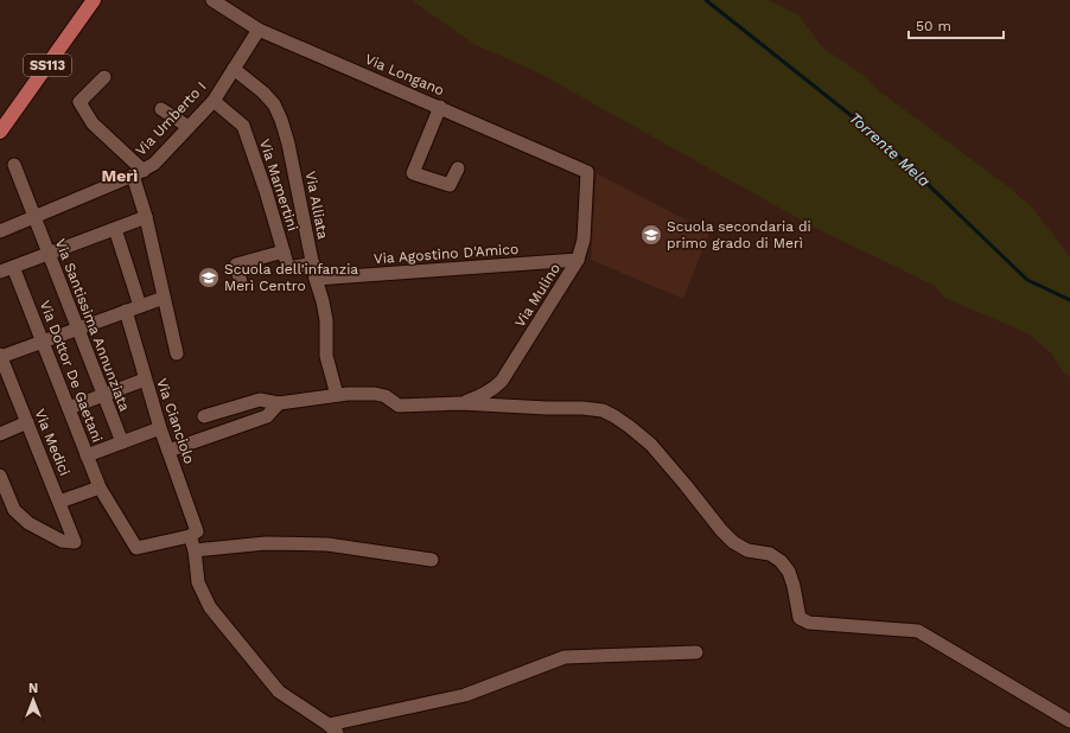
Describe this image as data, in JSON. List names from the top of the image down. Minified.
{"streets":{"main road":["SS113"],"street":["Via Longano","Via Umberto I","Via Mamertini","Via Alliata","Via Agostino D'Amico","Via Mulino","Via Santissima Annunziata","Via Dottor De Gaetani","Via Cianciolo","Via Medici"]},"crossings":[["Via Longano","Via Umberto I"],["Via Longano","Via Mulino"],["Via Umberto I","Via Mamertini"],["Via Umberto I","Via Alliata"],["Via Umberto I","Via Santissima Annunziata"],["Via Mamertini","Via Alliata"],["Via Alliata","Via Agostino D'Amico"],["Via Agostino D'Amico","Via Mulino"],["Via Dottor De Gaetani","Via Cianciolo"]],"districts":["Merì"],"water":["Torrente Mela"],"places":{"school or university":["Scuola secondaria di primo grado di Merì","Scuola dell'infanzia Merì Centro"]},"scale_bar":"50 m","north":"top"}
